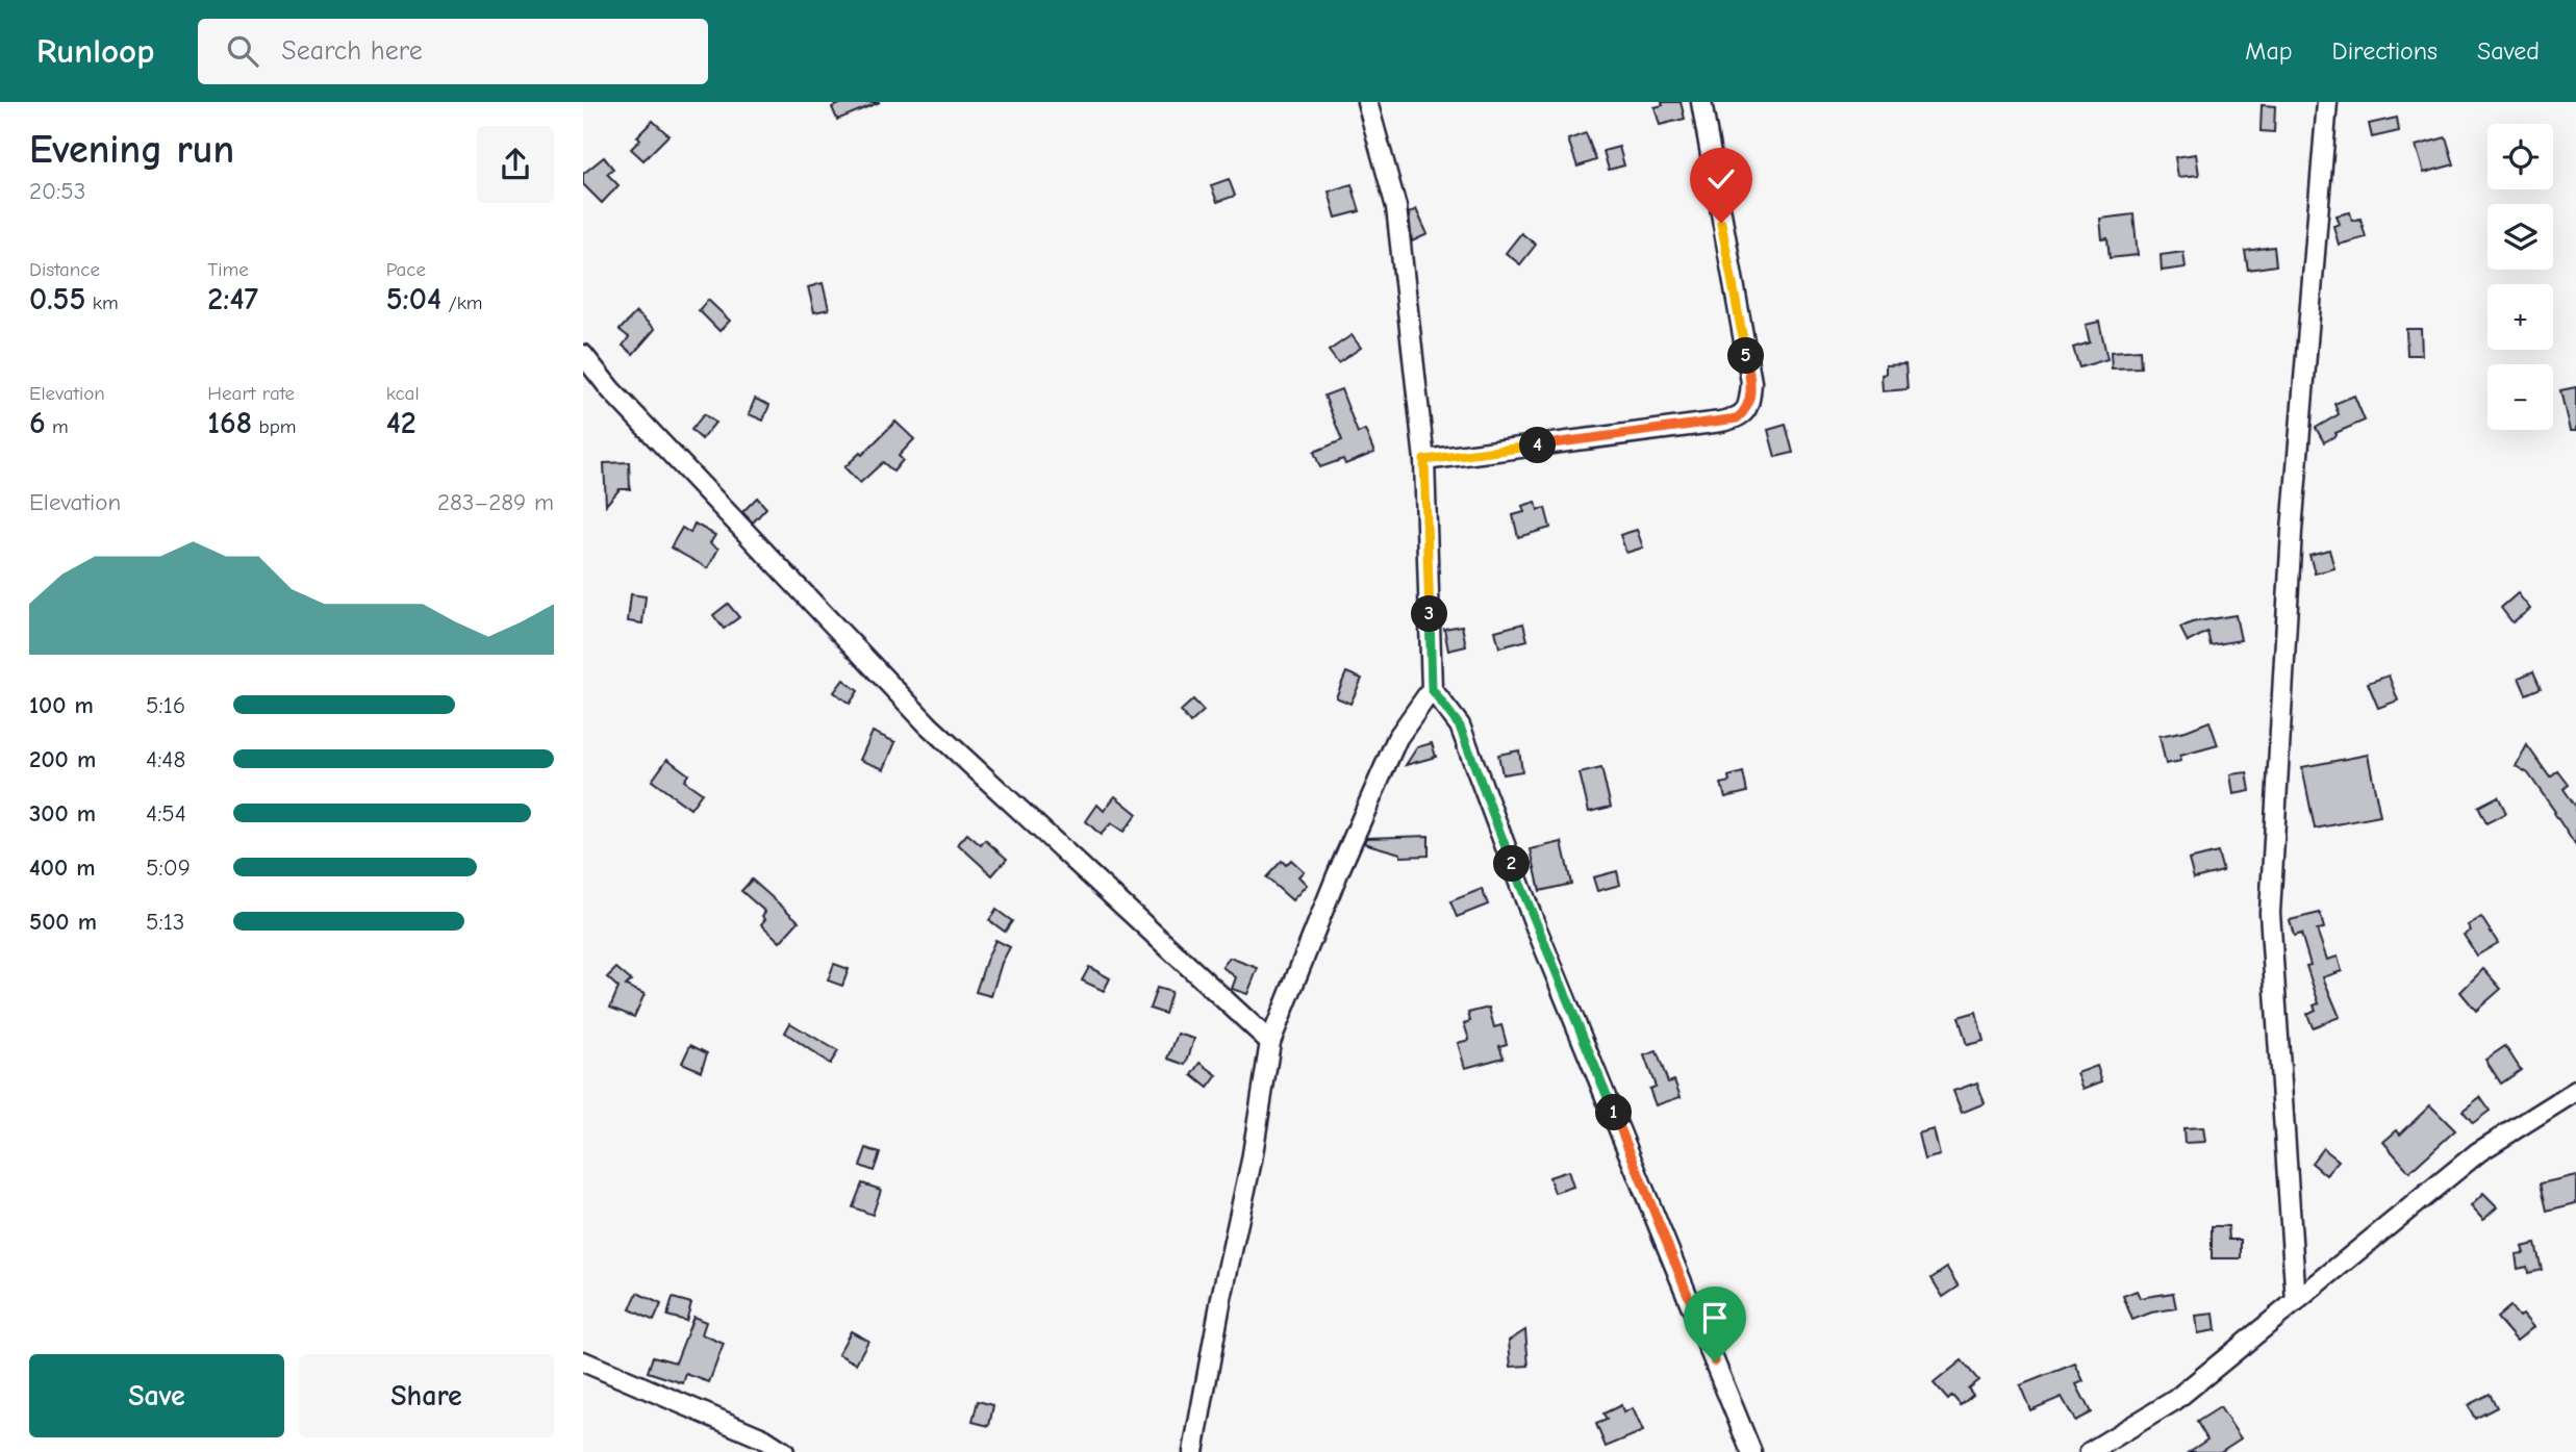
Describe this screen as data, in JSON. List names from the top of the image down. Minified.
{"page":{"header":"Runloop","search":"Search here","nav":["Map","Directions","Saved"],"heading":["Evening run","20:53"],"map_buttons":["+","−"],"stats":[["Distance","0.55 km"],["Time","2:47"],["Pace","5:04 /km"],["Elevation","6 m"],["Heart rate","168 bpm"],["kcal","42"]],"pins":["5","4","3","2","1"],"chart":["Elevation","283–289 m"],"list":[{"name":"100 m","note":"5:16"},{"name":"200 m","note":"4:48"},{"name":"300 m","note":"4:54"},{"name":"400 m","note":"5:09"},{"name":"500 m","note":"5:13"}],"buttons":["Save","Share"]}}
